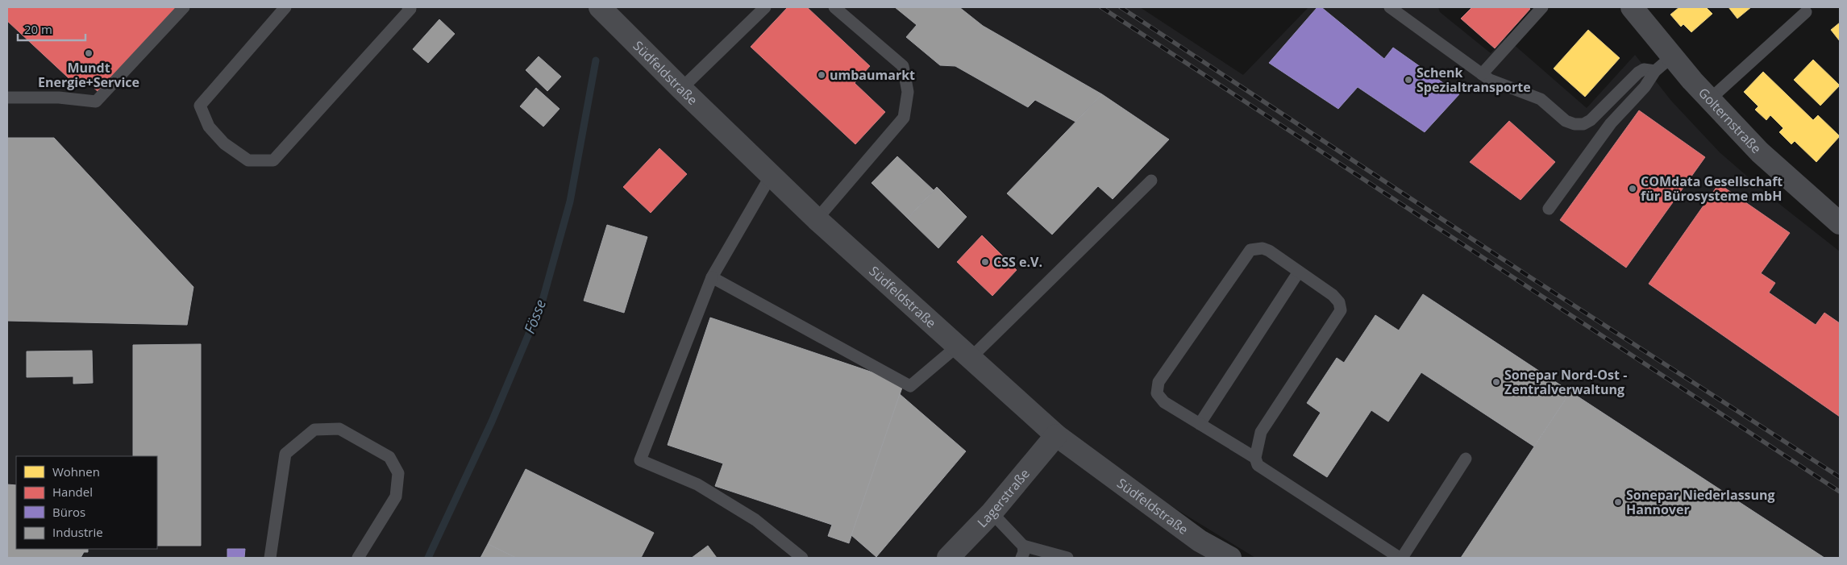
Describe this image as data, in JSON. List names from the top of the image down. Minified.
{"streets":{"street":["Südfeldstraße","Golternstraße","Lagerstraße"]},"crossings":[["Südfeldstraße","Lagerstraße"]],"water":["Fösse"],"places":["Mundt Energie+Service","umbaumarkt","Schenk Spezialtransporte","COMdata Gesellschaft für Bürosysteme mbH","CSS e.V.","Sonepar Nord-Ost - Zentralverwaltung","Sonepar Niederlassung Hannover"],"legend":["Wohnen","Handel","Büros","Industrie"],"scale_bar":"20 m"}
